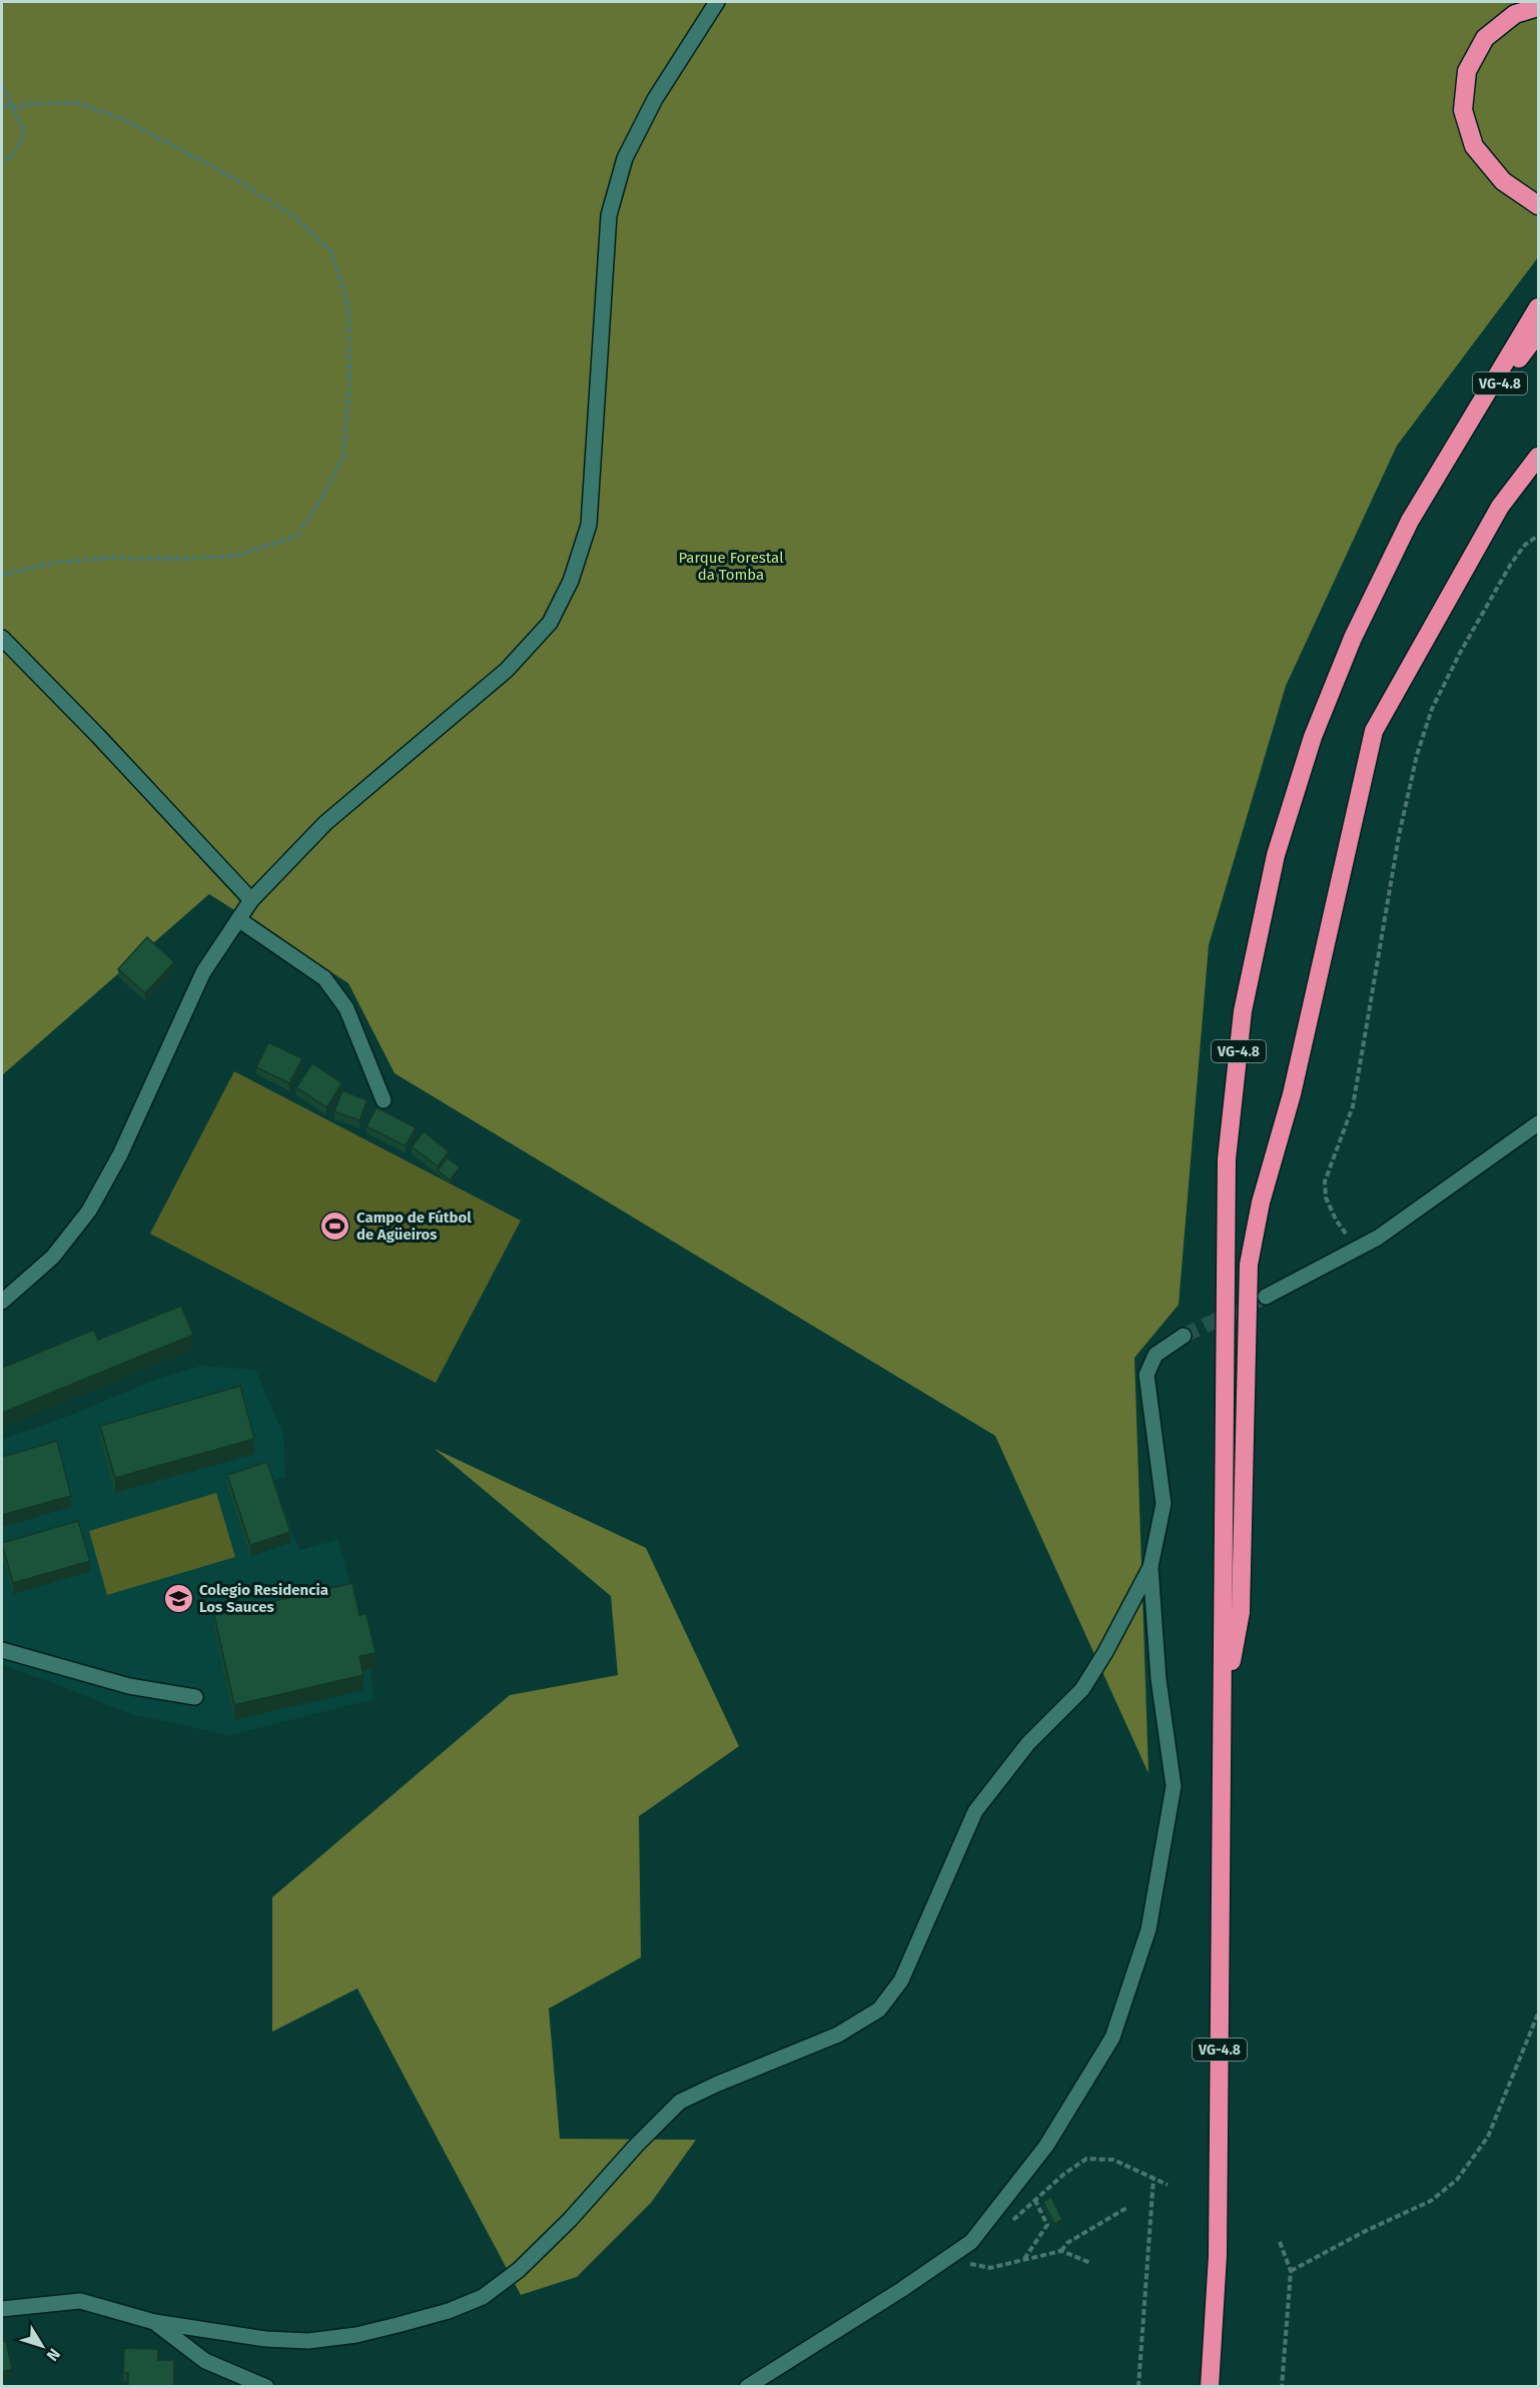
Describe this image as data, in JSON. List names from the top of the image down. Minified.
{"streets":{"highway":["VG-4.8"]},"parks":["Parque Forestal da Tomba"],"places":{"sports":["Campo de Fútbol de Agüeiros"],"school or university":["Colegio Residencia Los Sauces"]},"north":"bottom right"}
